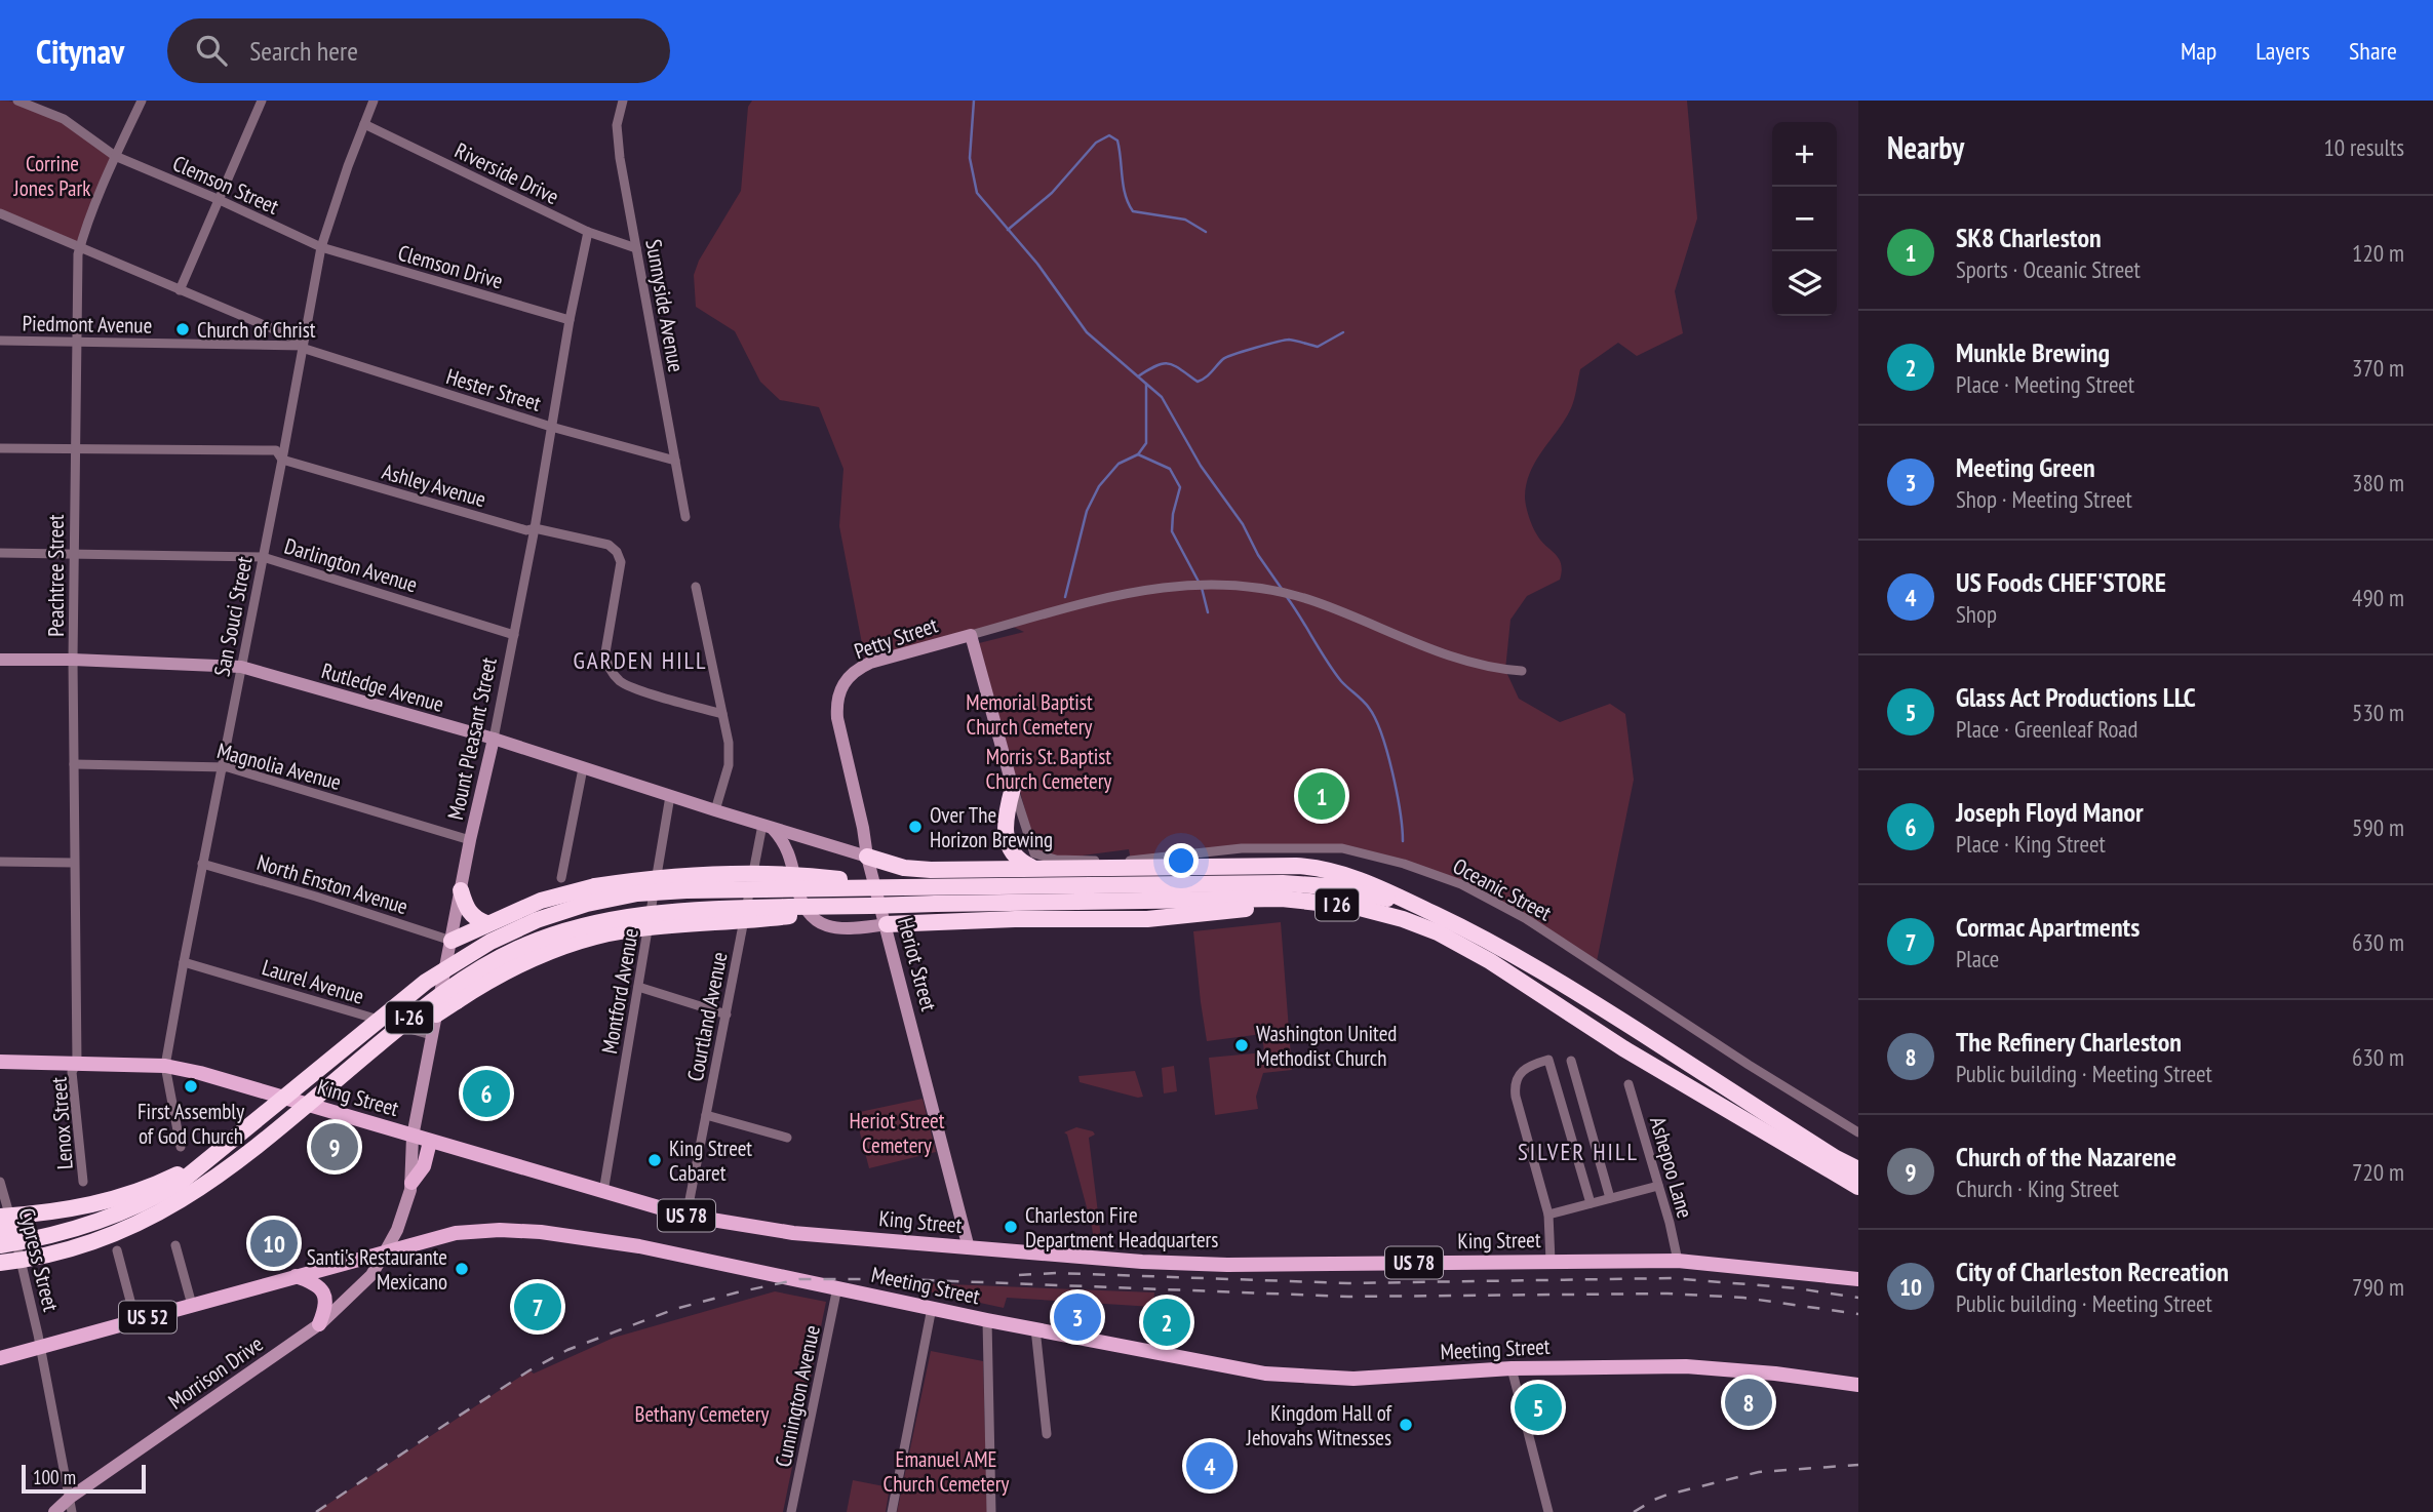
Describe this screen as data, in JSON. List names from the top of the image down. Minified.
{"streets":{"highway":["I 26","I-26"],"main road":["Petty Street","Rutledge Avenue","Mount Pleasant Street","Heriot Street","King Street","US 78","Meeting Street","US 52","Morrison Drive"],"street":["Riverside Drive","Clemson Street","Clemson Drive","Sunnyside Avenue","Piedmont Avenue","Hester Street","Ashley Avenue","Darlington Avenue","Peachtree Street","San Souci Street","Magnolia Avenue","North Enston Avenue","Oceanic Street","Laurel Avenue","Montford Avenue","Courtland Avenue","Lenox Street","Ashepoo Lane","Cypress Street","Cunnington Avenue"]},"crossings":[["Riverside Drive","Sunnyside Avenue"],["Riverside Drive","San Souci Street"],["Riverside Drive","Mount Pleasant Street"],["Clemson Street","Clemson Drive"],["Clemson Street","Peachtree Street"],["Clemson Street","San Souci Street"],["Clemson Drive","San Souci Street"],["Clemson Drive","Mount Pleasant Street"],["Sunnyside Avenue","Hester Street"],["Piedmont Avenue","Hester Street"],["Piedmont Avenue","Peachtree Street"],["Piedmont Avenue","San Souci Street"],["Hester Street","Peachtree Street"],["Hester Street","San Souci Street"],["Hester Street","Mount Pleasant Street"],["Ashley Avenue","Peachtree Street"],["Ashley Avenue","San Souci Street"],["Ashley Avenue","Mount Pleasant Street"],["Darlington Avenue","Peachtree Street"],["Darlington Avenue","San Souci Street"],["Darlington Avenue","Mount Pleasant Street"],["Peachtree Street","Rutledge Avenue"],["Peachtree Street","Magnolia Avenue"],["Peachtree Street","King Street"],["Peachtree Street","Lenox Street"],["San Souci Street","Rutledge Avenue"],["San Souci Street","Magnolia Avenue"],["San Souci Street","North Enston Avenue"],["San Souci Street","Laurel Avenue"],["San Souci Street","King Street"],["Petty Street","Heriot Street"],["Rutledge Avenue","Mount Pleasant Street"],["Rutledge Avenue","Heriot Street"],["Rutledge Avenue","Montford Avenue"],["Rutledge Avenue","Courtland Avenue"],["Mount Pleasant Street","Magnolia Avenue"],["Mount Pleasant Street","North Enston Avenue"],["Mount Pleasant Street","Laurel Avenue"],["Mount Pleasant Street","King Street"],["Mount Pleasant Street","Meeting Street"],["Mount Pleasant Street","Morrison Drive"],["I 26","I-26"],["Heriot Street","King Street"],["Montford Avenue","King Street"],["Courtland Avenue","King Street"],["King Street","Lenox Street"],["King Street","Ashepoo Lane"],["Cypress Street","Meeting Street"],["Cypress Street","Morrison Drive"],["Meeting Street","Morrison Drive"],["Meeting Street","Cunnington Avenue"]],"districts":["GARDEN HILL","SILVER HILL"],"parks":["Corrine Jones Park","Memorial Baptist Church Cemetery","Morris St. Baptist Church Cemetery","Heriot Street Cemetery","Bethany Cemetery","Emanuel AME Church Cemetery"],"places":["Church of Christ","Over The Horizon Brewing","Washington United Methodist Church","First Assembly of God Church","King Street Cabaret","Charleston Fire Department Headquarters","Santi's Restaurante Mexicano","Kingdom Hall of Jehovahs Witnesses"],"scale_bar":"100 m","page":{"header":"Citynav","search":"Search here","nav":["Map","Layers","Share"],"heading":["Nearby","10 results"],"map_buttons":["+","−"],"list":[{"mark":"1","name":"SK8 Charleston","note":"Sports · Oceanic Street","value":"120 m"},{"mark":"2","name":"Munkle Brewing","note":"Place · Meeting Street","value":"370 m"},{"mark":"3","name":"Meeting Green","note":"Shop · Meeting Street","value":"380 m"},{"mark":"4","name":"US Foods CHEF'STORE","note":"Shop","value":"490 m"},{"mark":"5","name":"Glass Act Productions LLC","note":"Place · Greenleaf Road","value":"530 m"},{"mark":"6","name":"Joseph Floyd Manor","note":"Place · King Street","value":"590 m"},{"mark":"7","name":"Cormac Apartments","note":"Place","value":"630 m"},{"mark":"8","name":"The Refinery Charleston","note":"Public building · Meeting Street","value":"630 m"},{"mark":"9","name":"Church of the Nazarene","note":"Church · King Street","value":"720 m"},{"mark":"10","name":"City of Charleston Recreation","note":"Public building · Meeting Street","value":"790 m"}],"pins":["1","6","9","10","7","3","2","8","5","4"],"scale":"100 m"}}
